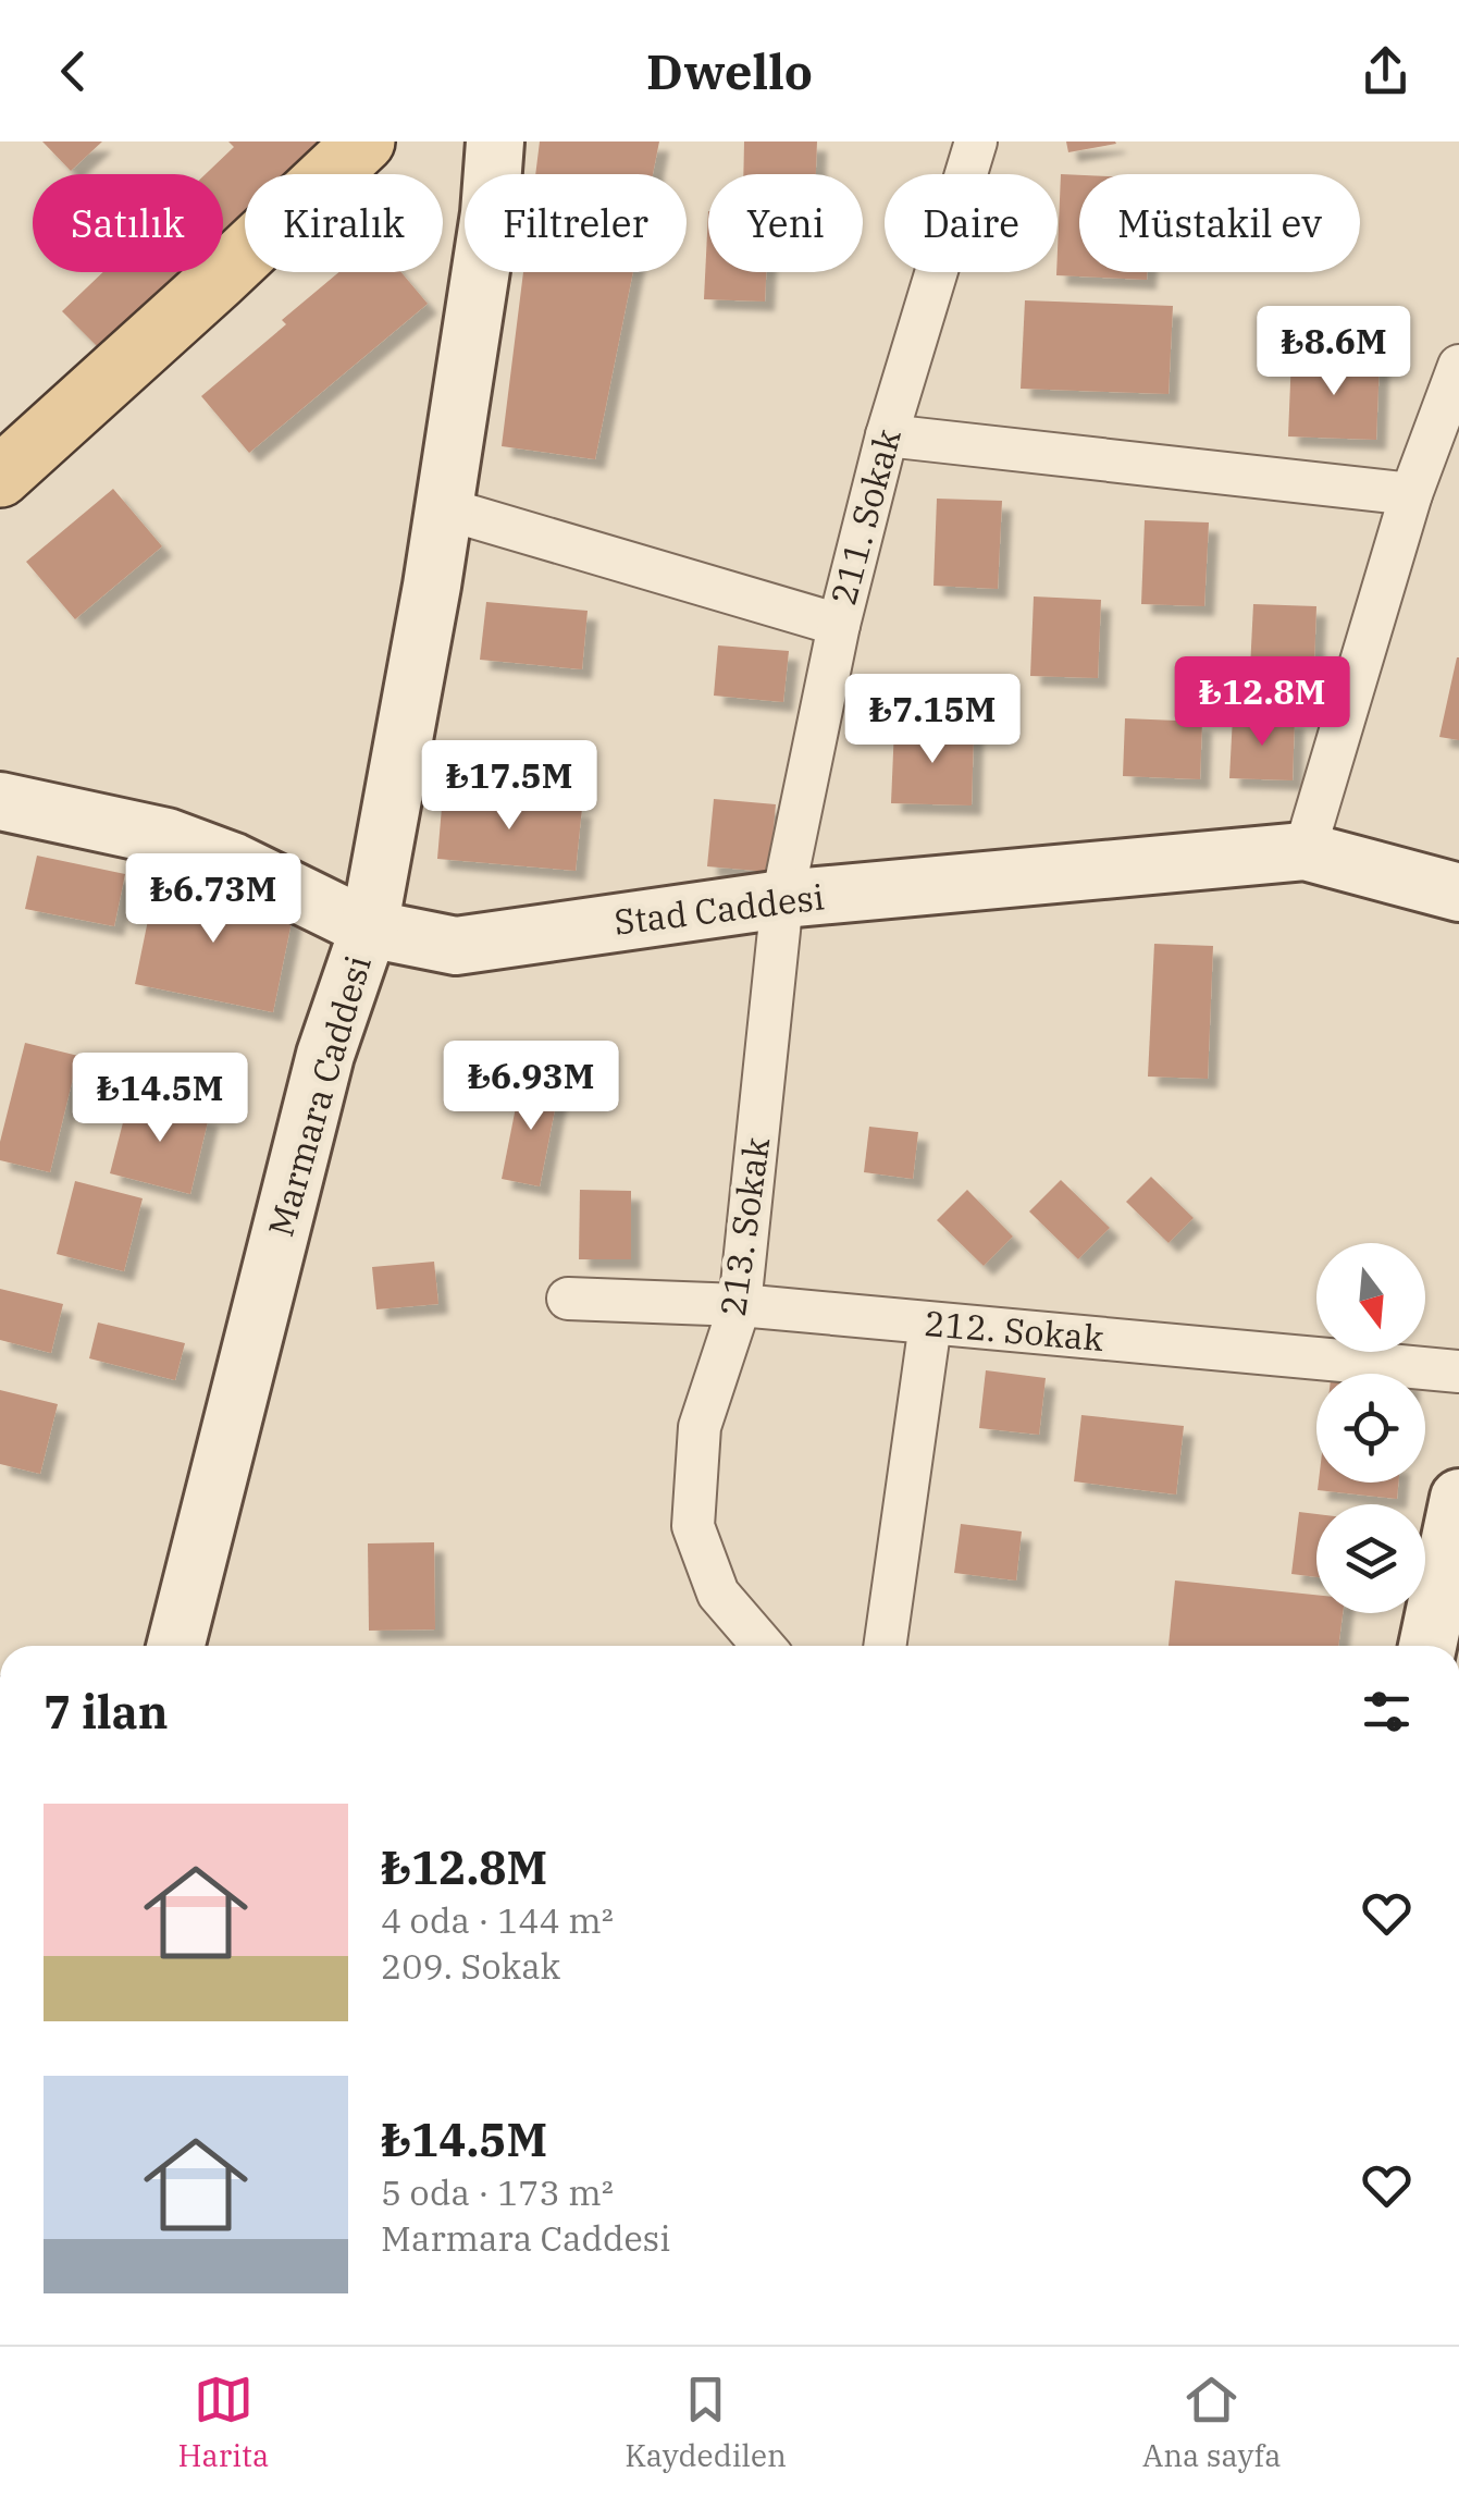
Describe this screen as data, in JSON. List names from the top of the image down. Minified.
{"streets":{"street":["211. Sokak","Stad Caddesi","Marmara Caddesi","213. Sokak","212. Sokak"]},"crossings":[["211. Sokak","Stad Caddesi"],["211. Sokak","213. Sokak"],["Stad Caddesi","Marmara Caddesi"],["Stad Caddesi","213. Sokak"],["213. Sokak","212. Sokak"]],"north":"bottom","page":{"header":"Dwello","chip":["Satılık","Kiralık","Filtreler","Yeni","Daire","Müstakil ev"],"price":["₺8.6M","₺12.8M","₺7.15M","₺17.5M","₺6.73M","₺6.93M","₺14.5M"],"heading":"7 ilan","list":[{"name":"₺12.8M","note":"4 oda · 144 m² · 209. Sokak"},{"name":"₺14.5M","note":"5 oda · 173 m² · Marmara Caddesi"}],"tabs":["Harita","Kaydedilen","Ana sayfa"]}}
